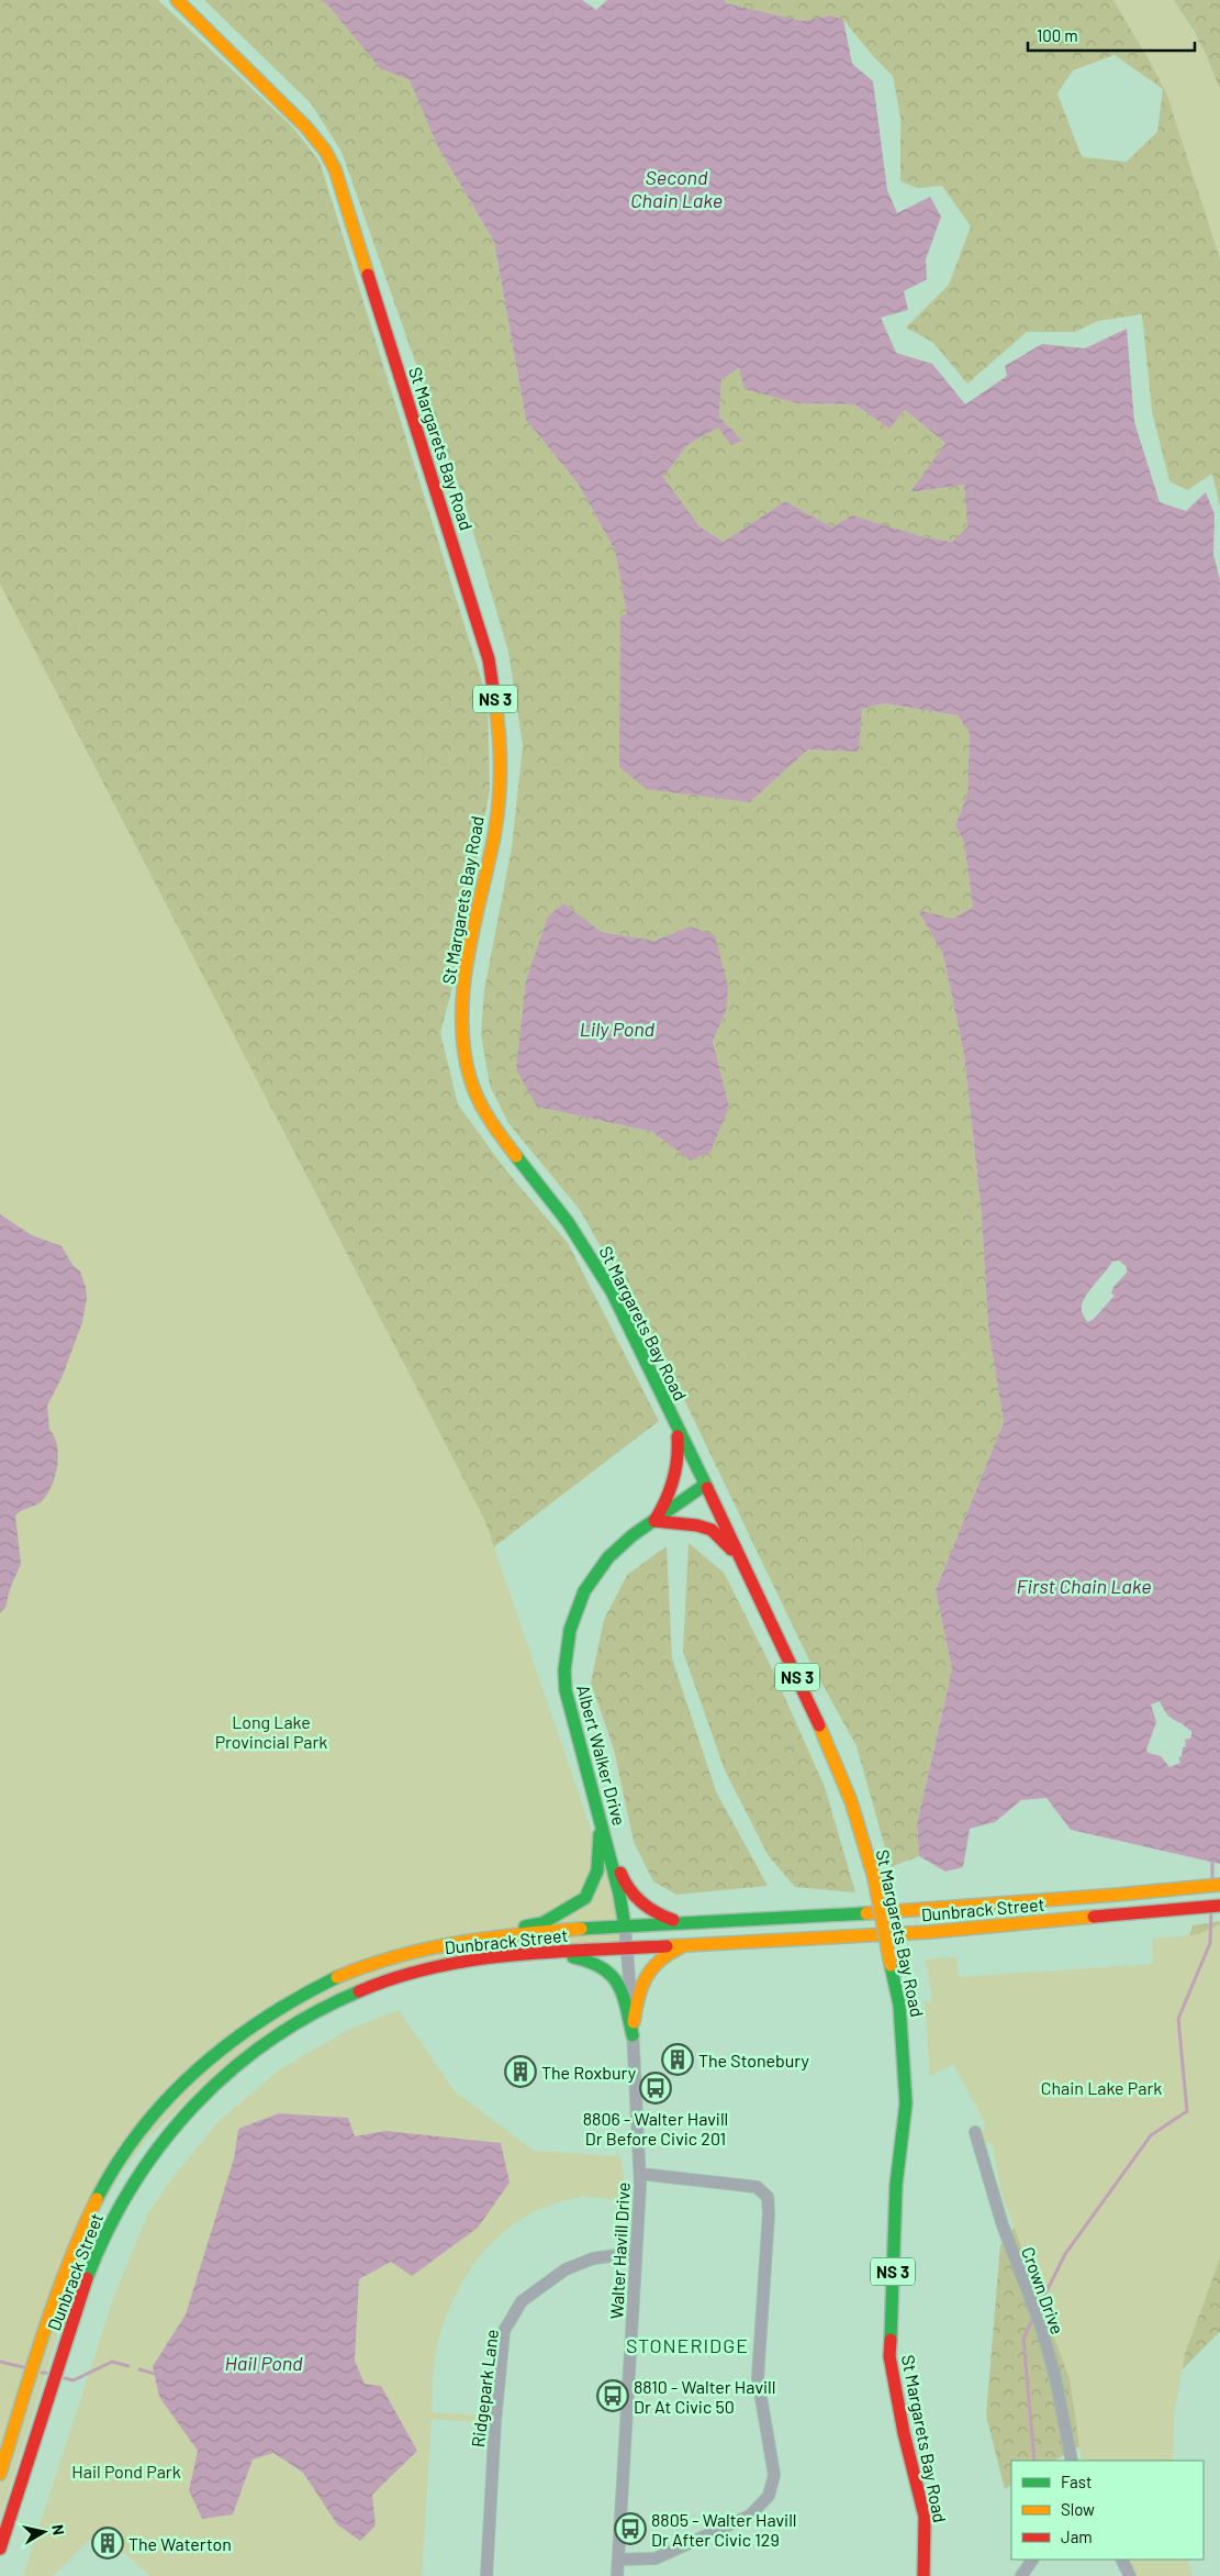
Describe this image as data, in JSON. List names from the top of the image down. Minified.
{"streets":{"main road":["St Margarets Bay Road","NS 3","Albert Walker Drive","Dunbrack Street"],"street":["Walter Havill Drive","Crown Drive","Ridgepark Lane"]},"crossings":[["St Margarets Bay Road","Albert Walker Drive"],["Albert Walker Drive","Dunbrack Street"],["Albert Walker Drive","Walter Havill Drive"],["Dunbrack Street","Walter Havill Drive"],["Walter Havill Drive","Ridgepark Lane"]],"districts":["STONERIDGE"],"water":["Second Chain Lake","Lily Pond","First Chain Lake","Hail Pond"],"parks":["Long Lake Provincial Park","Chain Lake Park","Hail Pond Park"],"places":{"building":["The Stonebury","The Roxbury","The Waterton"],"bus stop":["8806 - Walter Havill Dr Before Civic 201","8810 - Walter Havill Dr At Civic 50","8805 - Walter Havill Dr After Civic 129"]},"legend":["Fast","Slow","Jam"],"scale_bar":"100 m","north":"right"}
